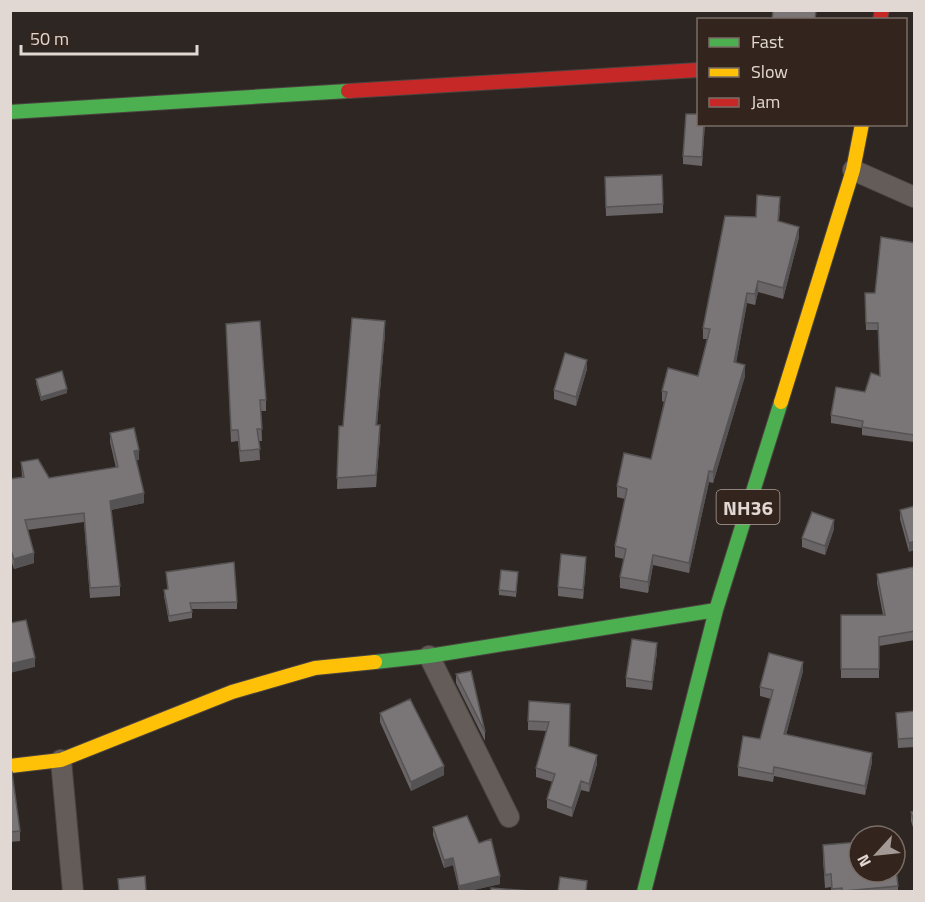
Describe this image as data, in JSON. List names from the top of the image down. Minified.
{"streets":{"main road":["NH36"]},"legend":["Fast","Slow","Jam"],"scale_bar":"50 m","north":"bottom left"}
